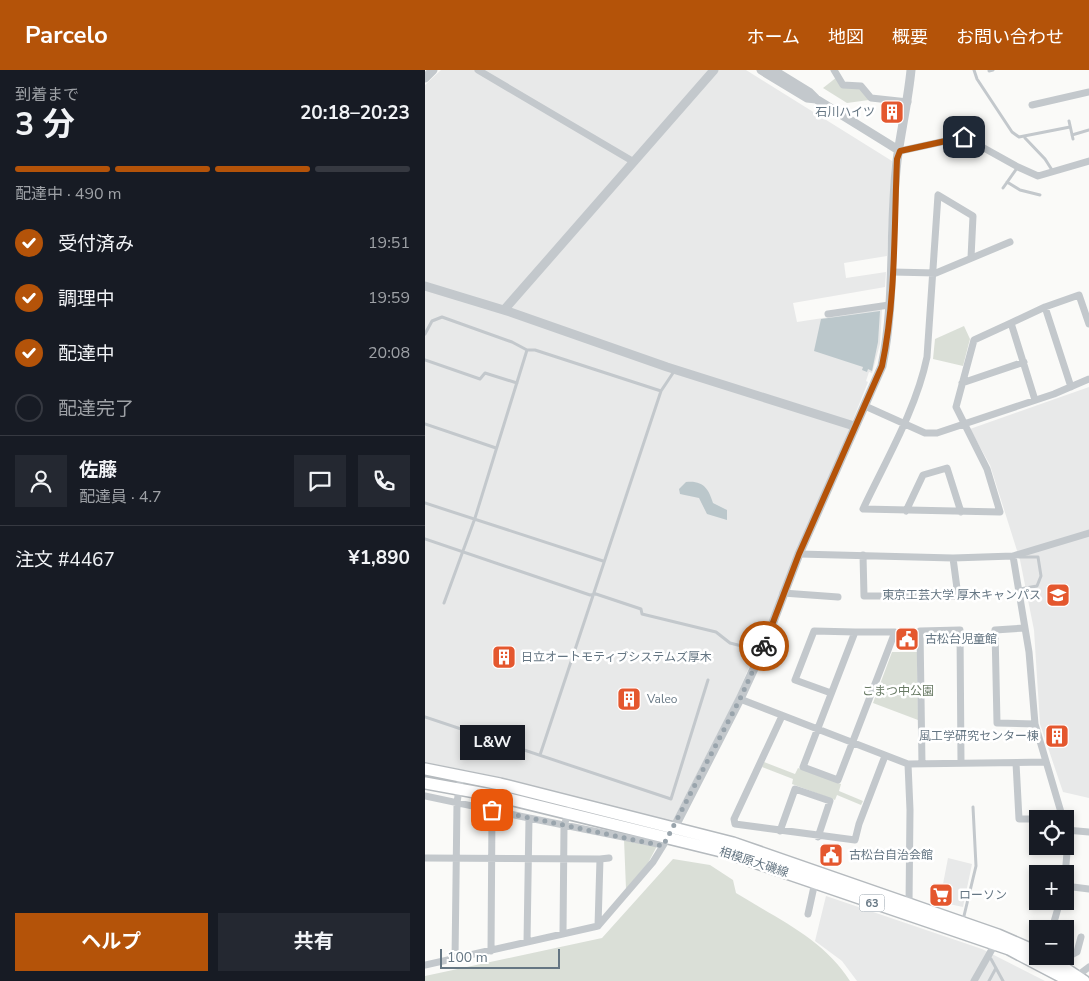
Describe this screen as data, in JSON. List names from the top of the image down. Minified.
{"streets":{"main road":["相模原大磯線","63"]},"parks":["こまつ中公園"],"places":{"building":["石川ハイツ","日立オートモティブシステムズ厚木","Valeo","風工学研究センター棟"],"school or university":["東京工芸大学 厚木キャンパス"],"public building":["古松台児童館","古松台自治会館"],"other":["L&W"],"supermarket":["ローソン"]},"scale_bar":"100 m","page":{"header":"Parcelo","nav":["ホーム","地図","概要","お問い合わせ"],"heading":["3 分","到着まで","20:18–20:23"],"panel":["佐藤","配達員 · 4.7","注文 #4467","¥1,890"],"bar":"配達中 · 490 m","list":[["受付済み","19:51"],["調理中","19:59"],["配達中","20:08"],"配達完了"],"bubble":"L&W","map_buttons":["+","−"],"buttons":["ヘルプ","共有"],"scale":"100 m"}}
